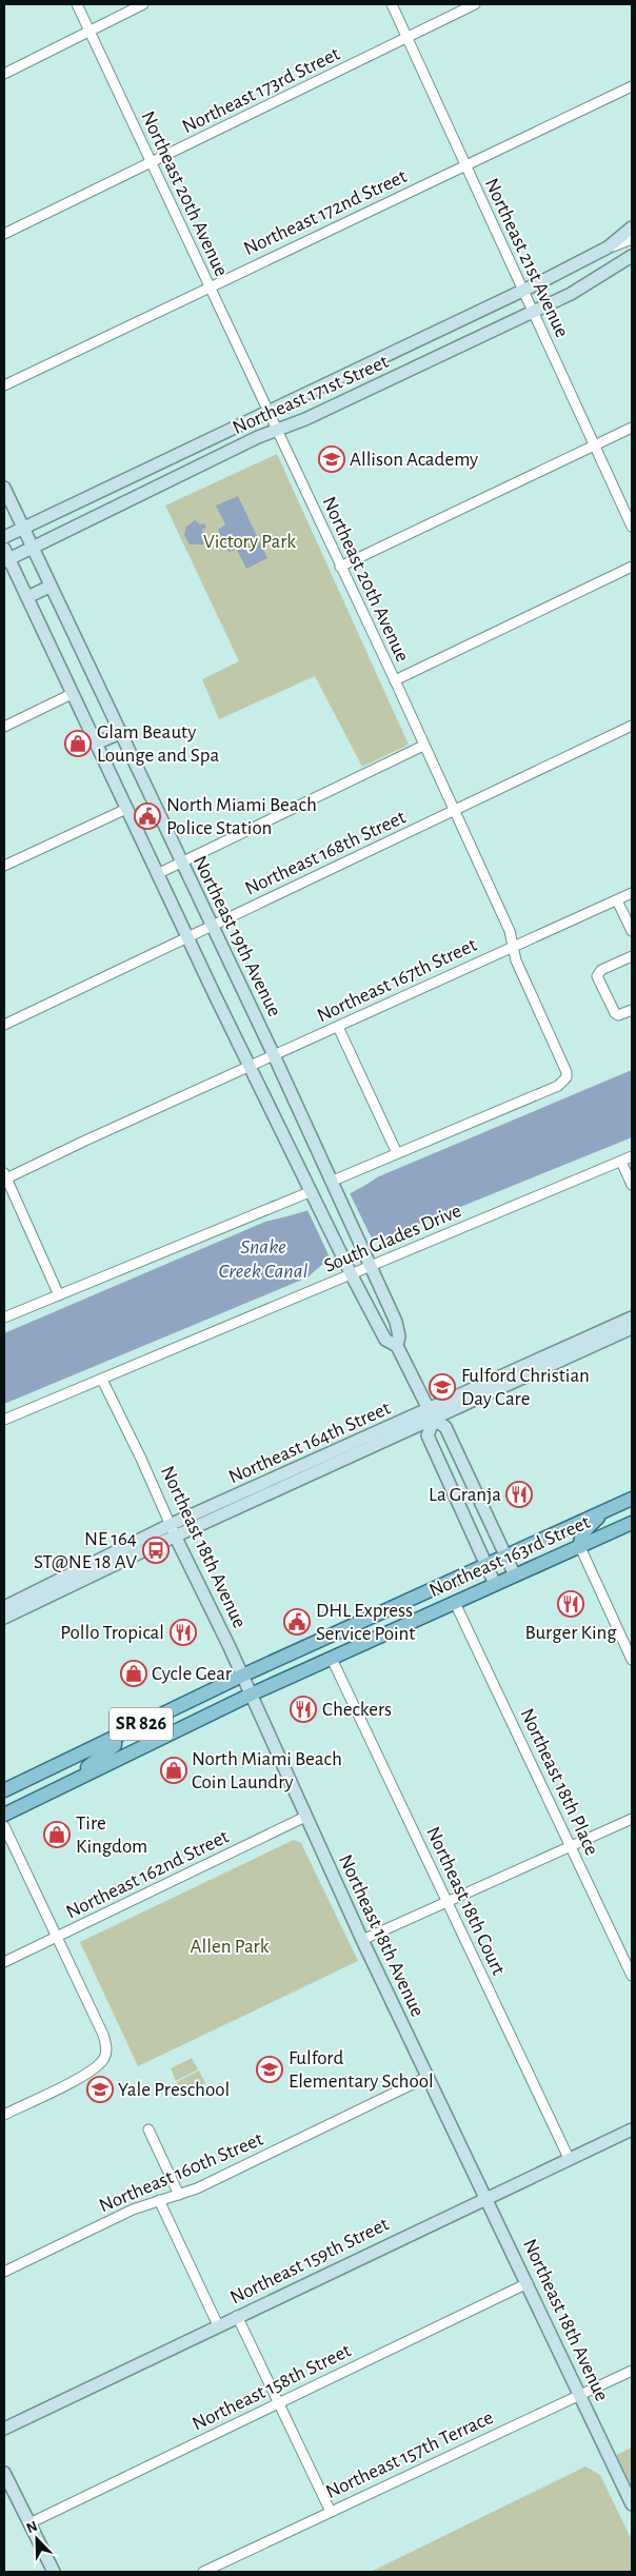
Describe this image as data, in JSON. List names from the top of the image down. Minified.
{"streets":{"main road":["Northeast 163rd Street","SR 826"],"street":["Northeast 173rd Street","Northeast 20th Avenue","Northeast 172nd Street","Northeast 21st Avenue","Northeast 171st Street","Northeast 168th Street","Northeast 19th Avenue","Northeast 167th Street","South Glades Drive","Northeast 164th Street","Northeast 18th Avenue","Northeast 18th Place","Northeast 162nd Street","Northeast 18th Court","Northeast 160th Street","Northeast 159th Street","Northeast 158th Street","Northeast 157th Terrace"]},"crossings":[["Northeast 173rd Street","Northeast 20th Avenue"],["Northeast 173rd Street","Northeast 21st Avenue"],["Northeast 20th Avenue","Northeast 172nd Street"],["Northeast 20th Avenue","Northeast 171st Street"],["Northeast 20th Avenue","Northeast 168th Street"],["Northeast 20th Avenue","Northeast 167th Street"],["Northeast 172nd Street","Northeast 21st Avenue"],["Northeast 21st Avenue","Northeast 171st Street"],["Northeast 171st Street","Northeast 19th Avenue"],["Northeast 168th Street","Northeast 19th Avenue"],["Northeast 19th Avenue","Northeast 167th Street"],["Northeast 19th Avenue","South Glades Drive"],["Northeast 19th Avenue","Northeast 164th Street"],["Northeast 19th Avenue","Northeast 163rd Street"],["South Glades Drive","Northeast 18th Avenue"],["Northeast 164th Street","Northeast 18th Avenue"],["Northeast 18th Avenue","Northeast 163rd Street"],["Northeast 18th Avenue","Northeast 162nd Street"],["Northeast 18th Avenue","Northeast 160th Street"],["Northeast 18th Avenue","Northeast 159th Street"],["Northeast 18th Avenue","Northeast 158th Street"],["Northeast 18th Avenue","Northeast 157th Terrace"],["Northeast 163rd Street","Northeast 18th Place"],["Northeast 163rd Street","Northeast 18th Court"],["Northeast 18th Court","Northeast 159th Street"]],"water":["Snake Creek Canal"],"parks":["Victory Park","Allen Park"],"places":{"school or university":["Allison Academy","Fulford Christian Day Care","Fulford Elementary School","Yale Preschool"],"shop":["Glam Beauty Lounge and Spa","Cycle Gear","North Miami Beach Coin Laundry","Tire Kingdom"],"public building":["North Miami Beach Police Station","DHL Express Service Point"],"restaurant":["La Granja","Burger King","Pollo Tropical","Checkers"],"bus stop":["NE 164 ST@NE 18 AV"]},"north":"top left"}
